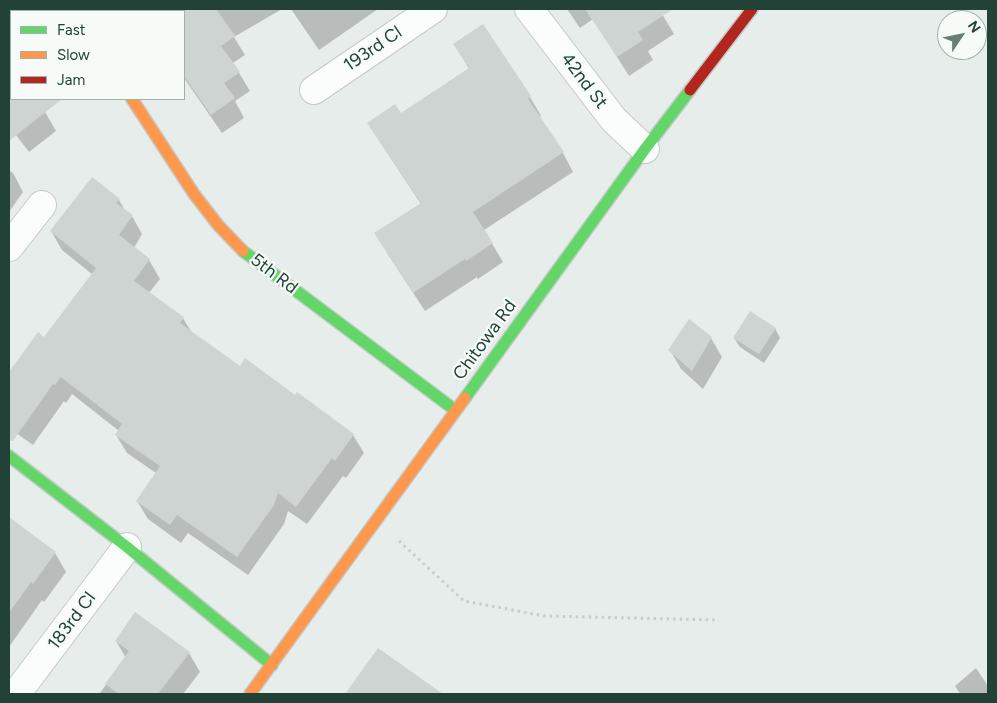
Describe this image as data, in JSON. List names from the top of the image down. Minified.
{"streets":{"street":["193rd Cl","42nd St","5th Rd","Chitowa Rd","183rd Cl"]},"crossings":[["42nd St","Chitowa Rd"],["5th Rd","Chitowa Rd"]],"legend":["Fast","Slow","Jam"],"north":"top right"}
